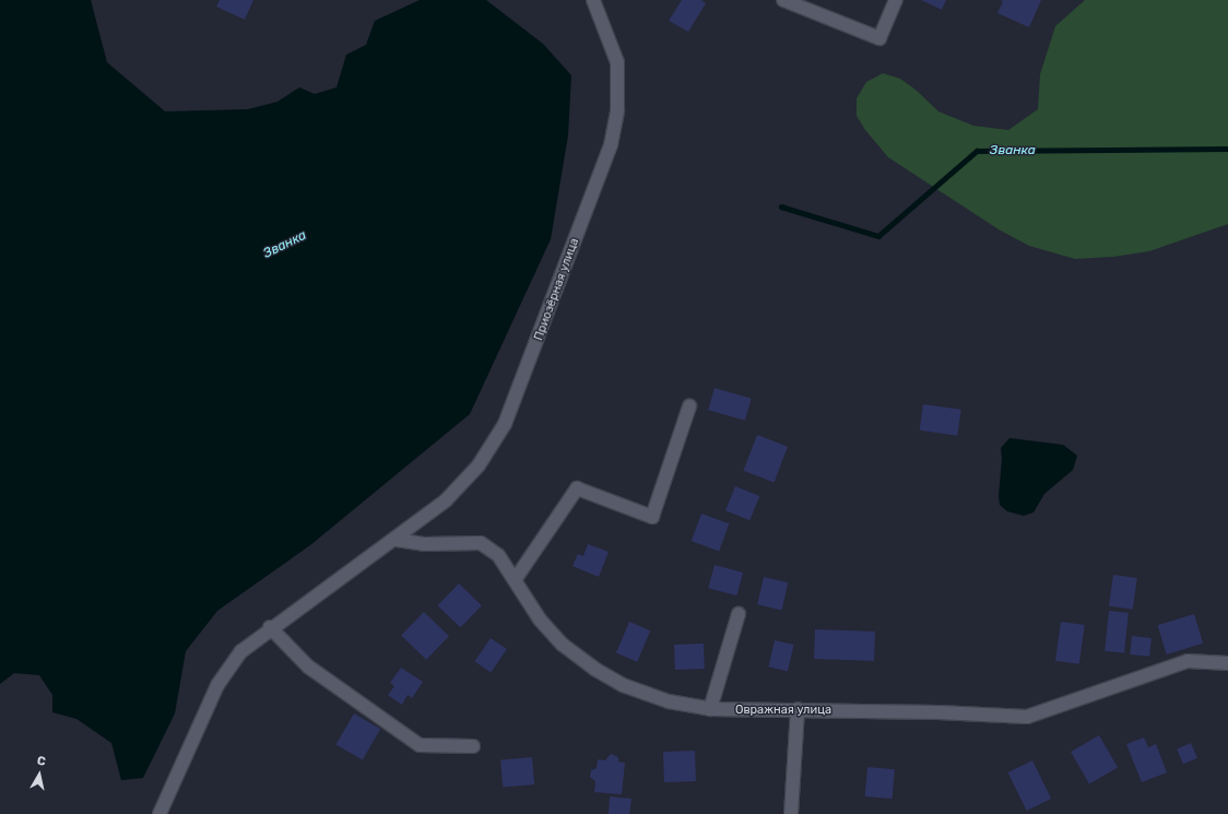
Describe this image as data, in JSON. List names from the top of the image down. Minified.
{"streets":{"street":["Приозёрная улица","Овражная улица"]},"crossings":[["Приозёрная улица","Овражная улица"]],"water":["Званка"],"north":"top"}
